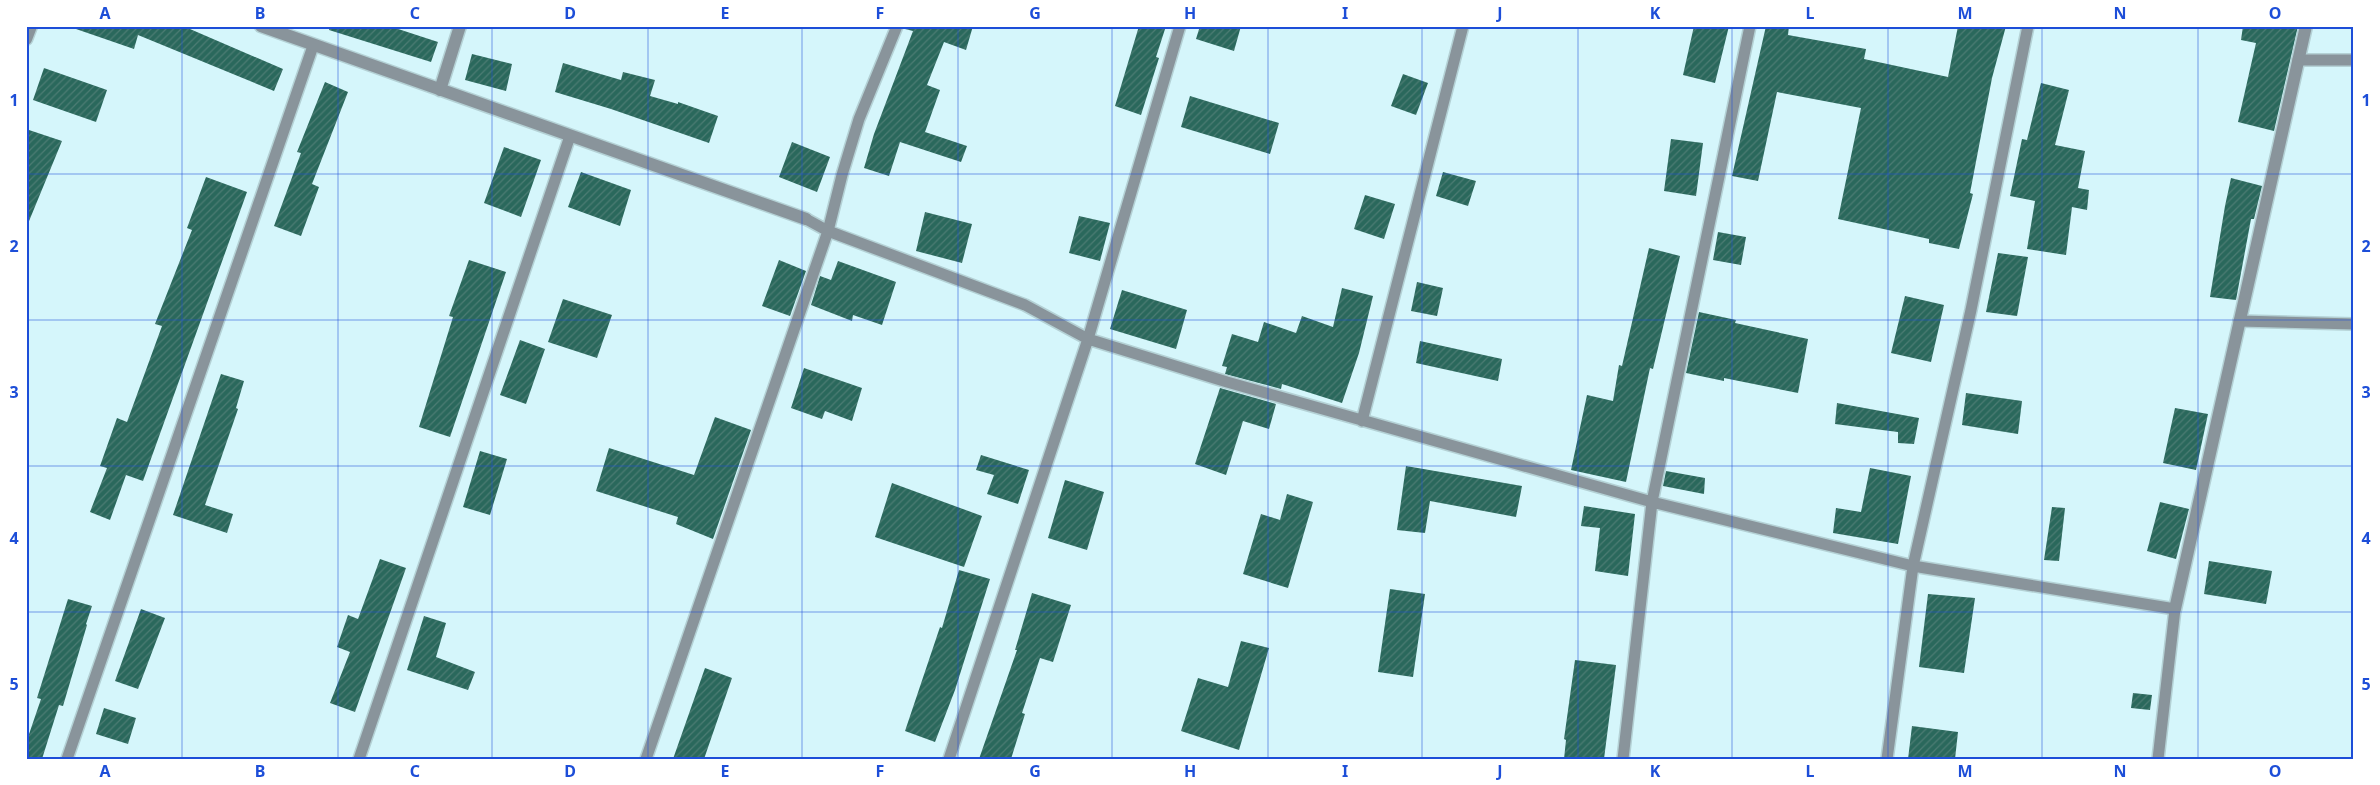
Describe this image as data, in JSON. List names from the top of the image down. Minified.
{"grid":{"columns":["A","B","C","D","E","F","G","H","I","J","K","L","M","N","O"],"rows":["1","2","3","4","5"]}}
